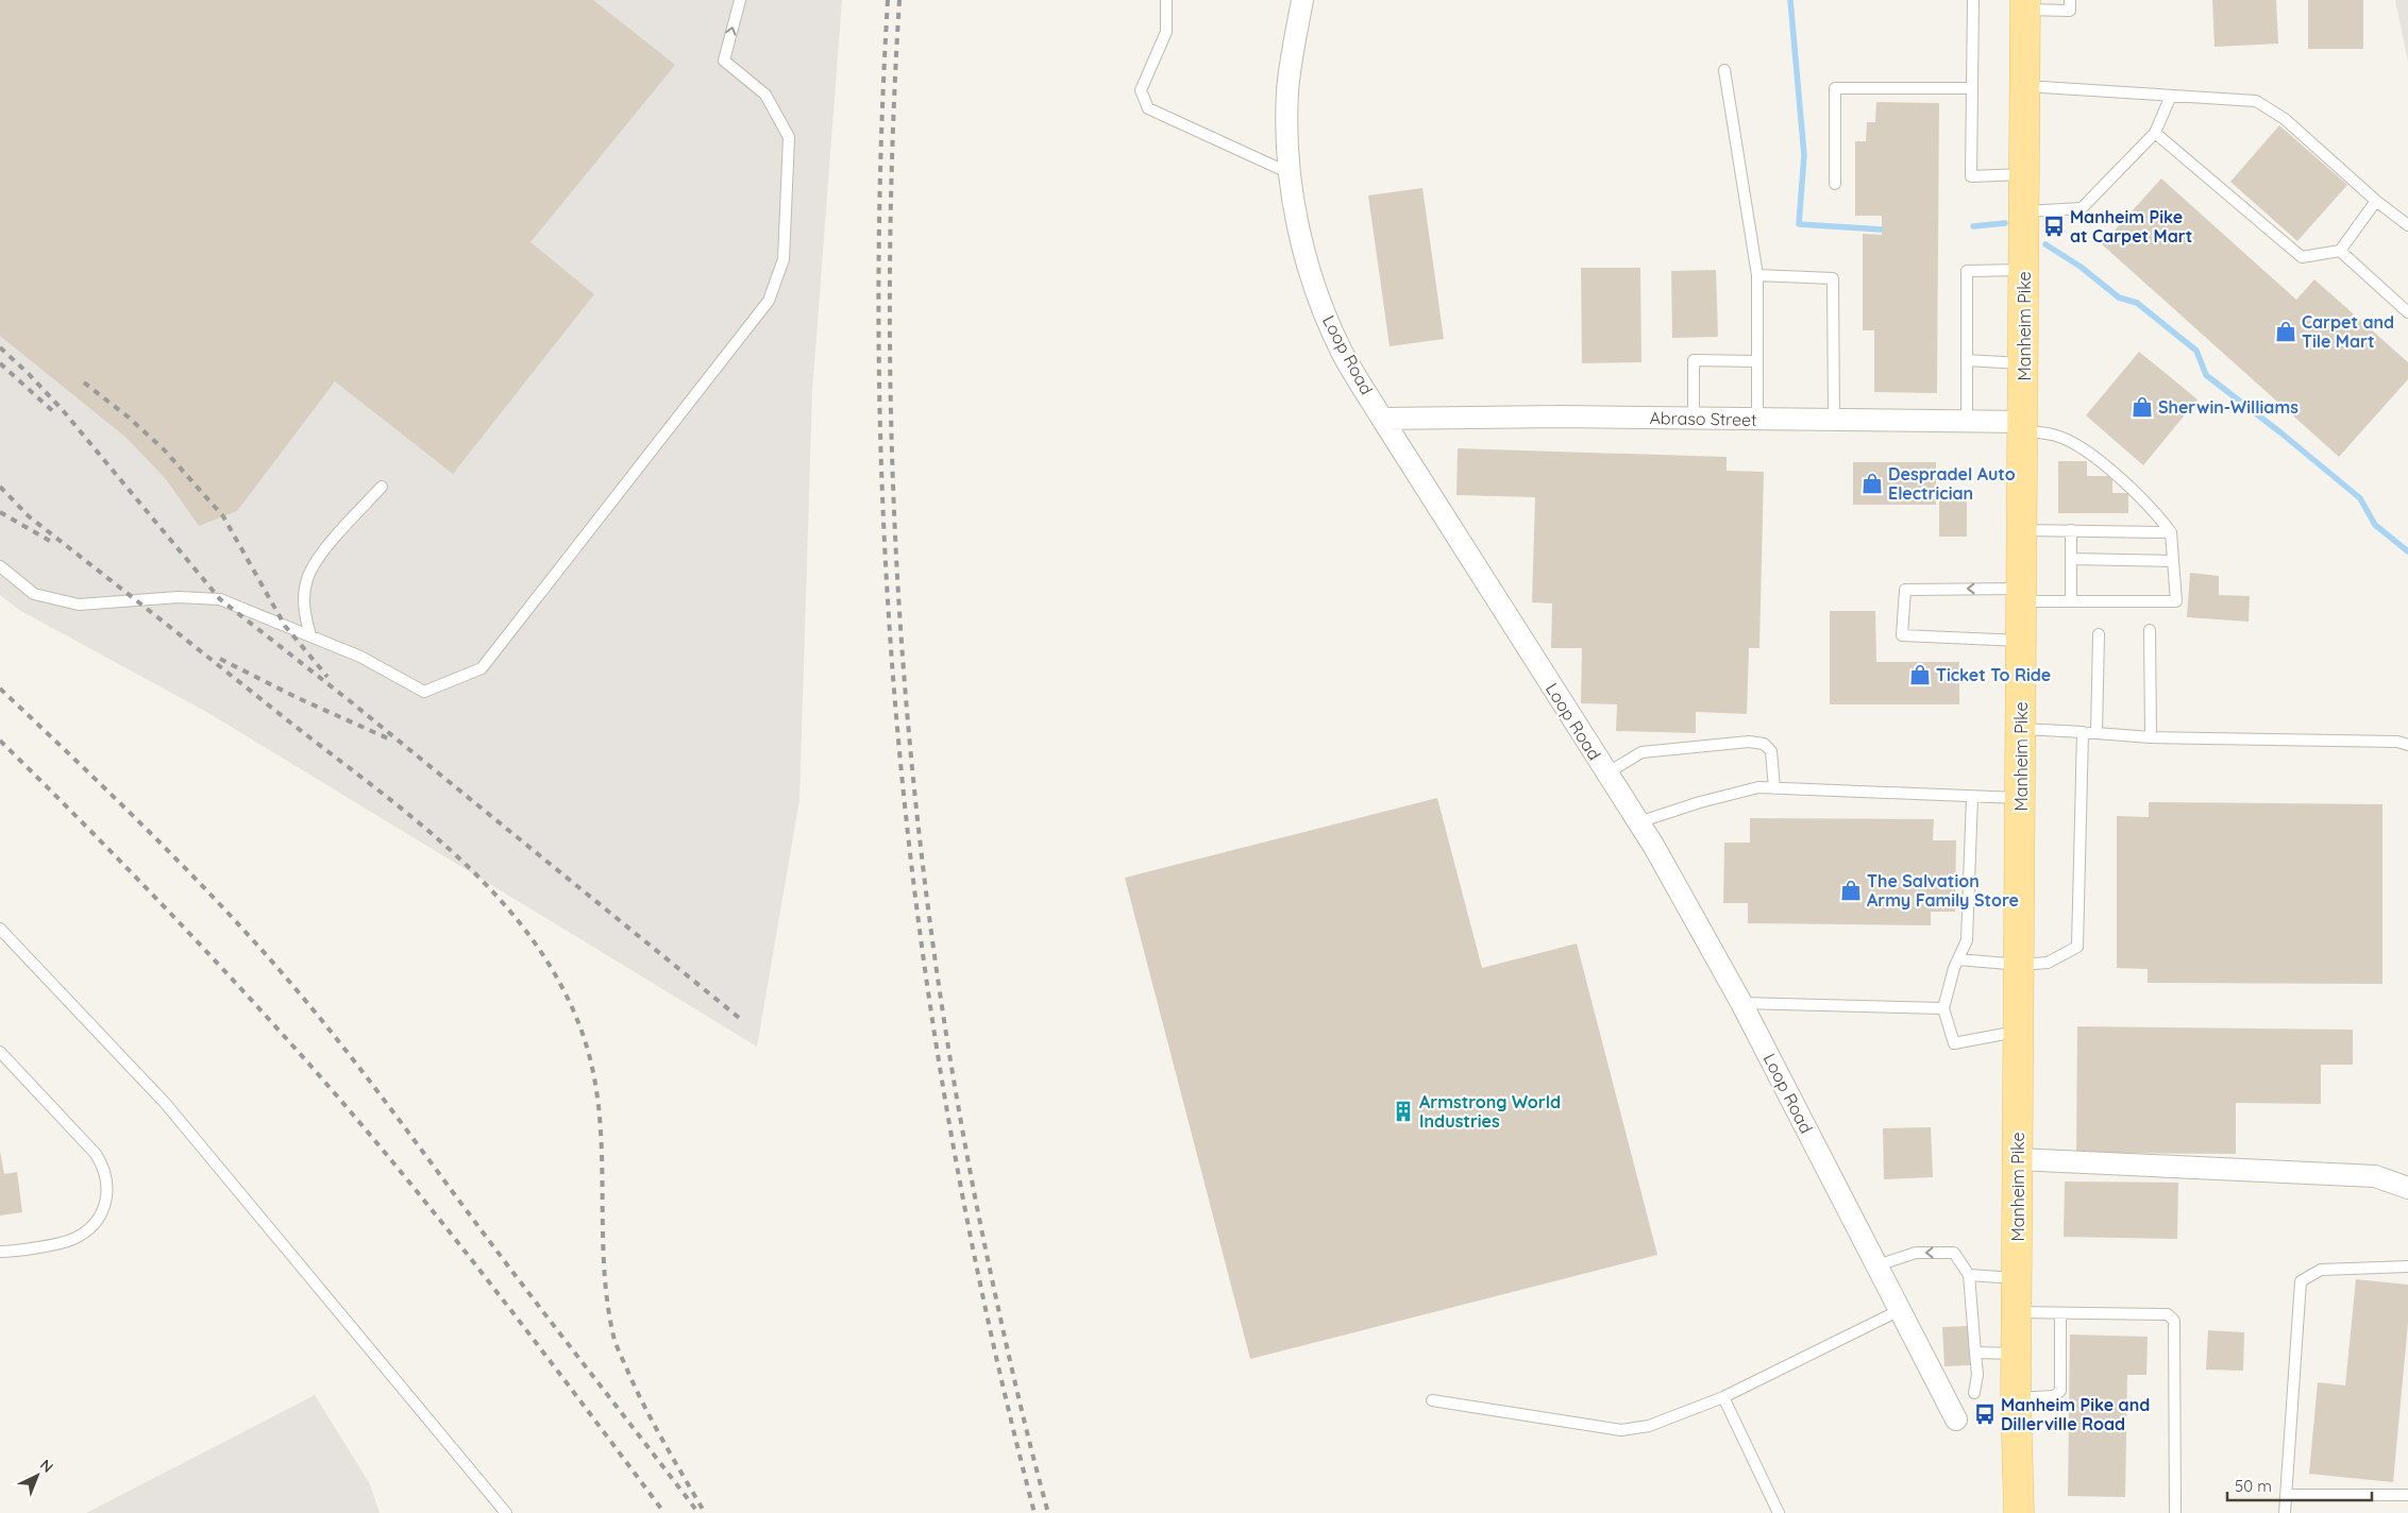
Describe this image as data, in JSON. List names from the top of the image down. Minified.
{"streets":{"main road":["Manheim Pike"],"street":["Loop Road","Abraso Street"]},"crossings":[["Manheim Pike","Abraso Street"],["Loop Road","Abraso Street"]],"places":{"bus stop":["Manheim Pike at Carpet Mart","Manheim Pike and Dillerville Road"],"shop":["Carpet and Tile Mart","Sherwin-Williams","Despradel Auto Electrician","Ticket To Ride","The Salvation Army Family Store"],"building":["Armstrong World Industries"]},"scale_bar":"50 m","north":"top right"}
